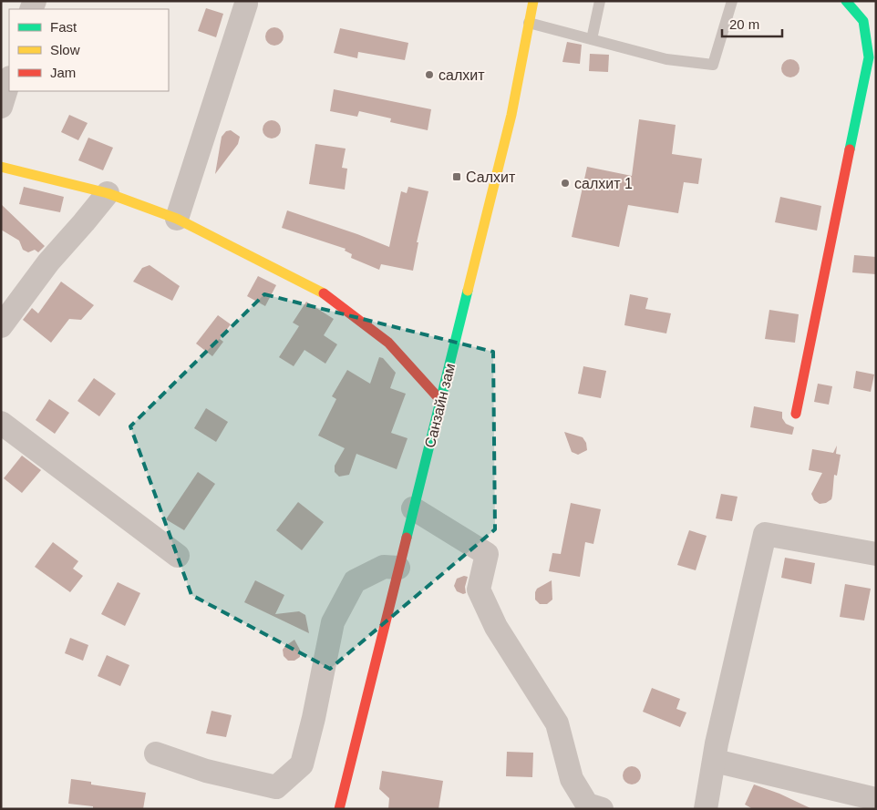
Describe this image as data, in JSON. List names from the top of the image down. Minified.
{"streets":{"street":["Санзайн зам"]},"places":{"other":["салхит","салхит 1"],"transit":["Салхит"]},"legend":["Fast","Slow","Jam"],"scale_bar":"20 m"}
